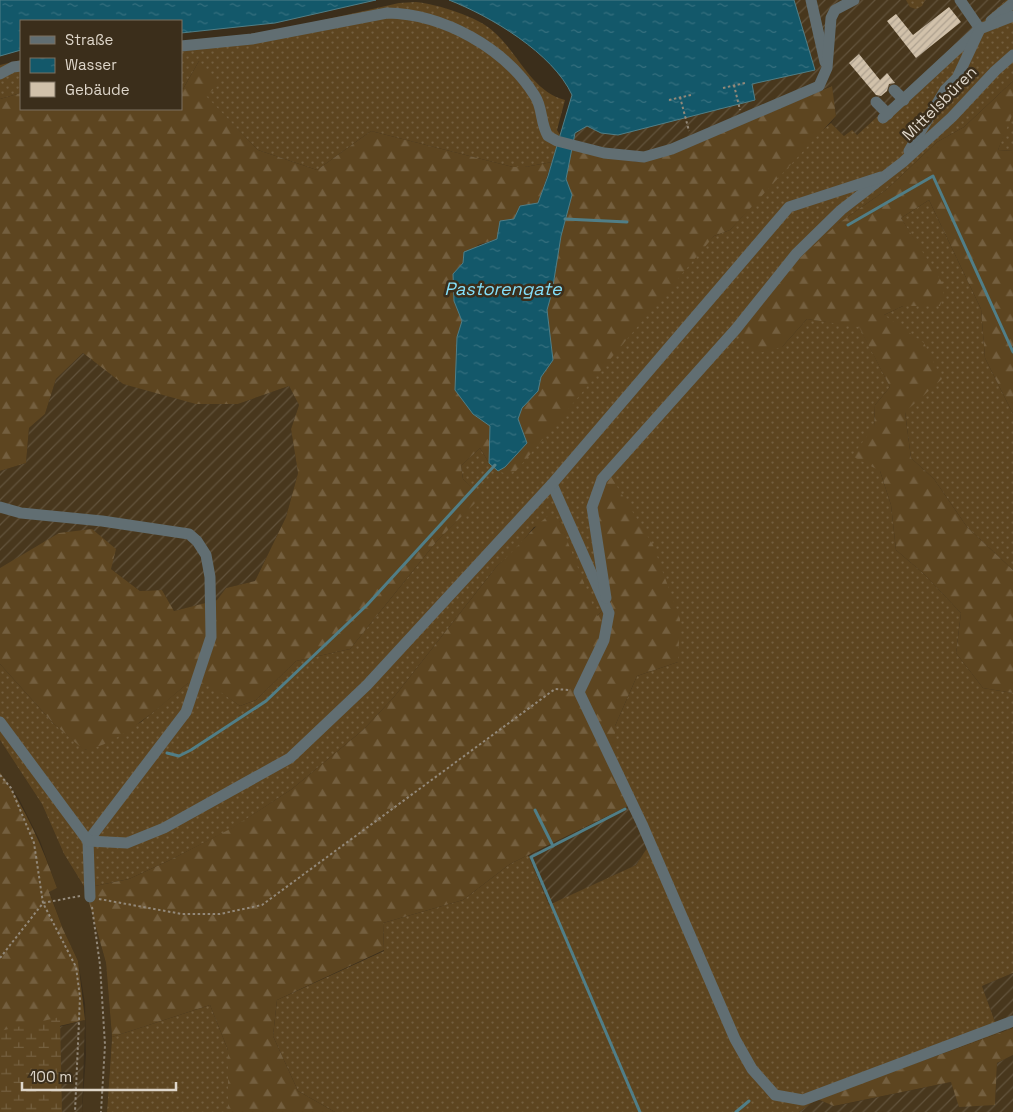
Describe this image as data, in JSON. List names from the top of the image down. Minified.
{"streets":{"street":["Mittelsbüren"]},"water":["Pastorengate"],"legend":["Straße","Wasser","Gebäude"],"scale_bar":"100 m"}
